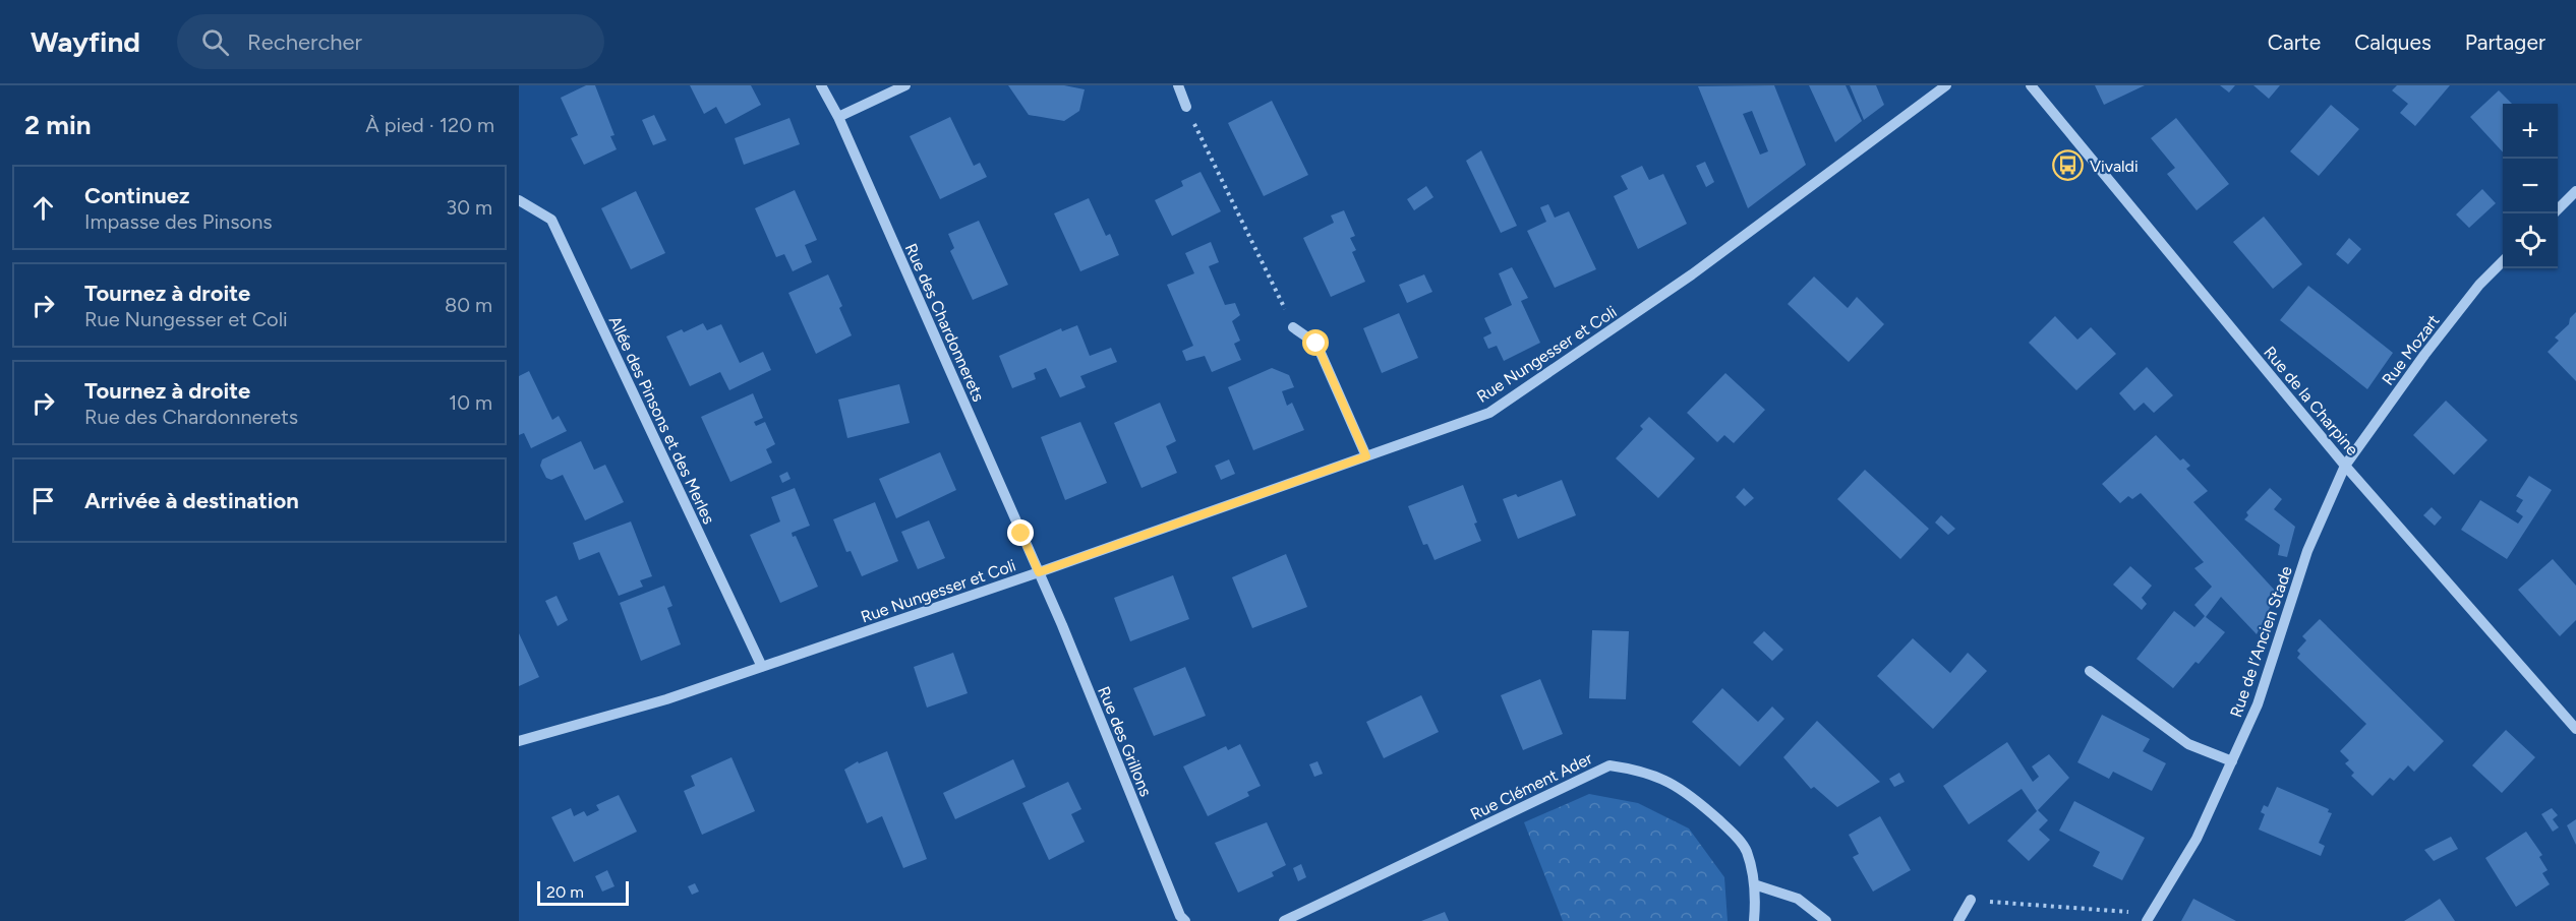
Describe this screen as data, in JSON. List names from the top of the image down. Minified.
{"streets":{"street":["Rue des Chardonnerets","Rue Mozart","Rue Nungesser et Coli","Rue de la Charpine","Allée des Pinsons et des Merles","Rue de l’Ancien Stade","Rue des Grillons","Rue Clément Ader"]},"crossings":[["Rue des Chardonnerets","Rue Nungesser et Coli"],["Rue des Chardonnerets","Rue des Grillons"],["Rue Mozart","Rue de la Charpine"],["Rue Mozart","Rue de l’Ancien Stade"],["Rue Nungesser et Coli","Allée des Pinsons et des Merles"],["Rue Nungesser et Coli","Rue des Grillons"],["Rue de la Charpine","Rue de l’Ancien Stade"]],"places":{"bus stop":["Vivaldi"]},"scale_bar":"20 m","page":{"header":"Wayfind","search":"Rechercher","nav":["Carte","Calques","Partager"],"heading":["2 min","À pied · 120 m"],"map_buttons":["+","−"],"list":[["Continuez","Impasse des Pinsons","30 m"],["Tournez à droite","Rue Nungesser et Coli","80 m"],["Tournez à droite","Rue des Chardonnerets","10 m"],"Arrivée à destination"],"scale":"20 m"}}
